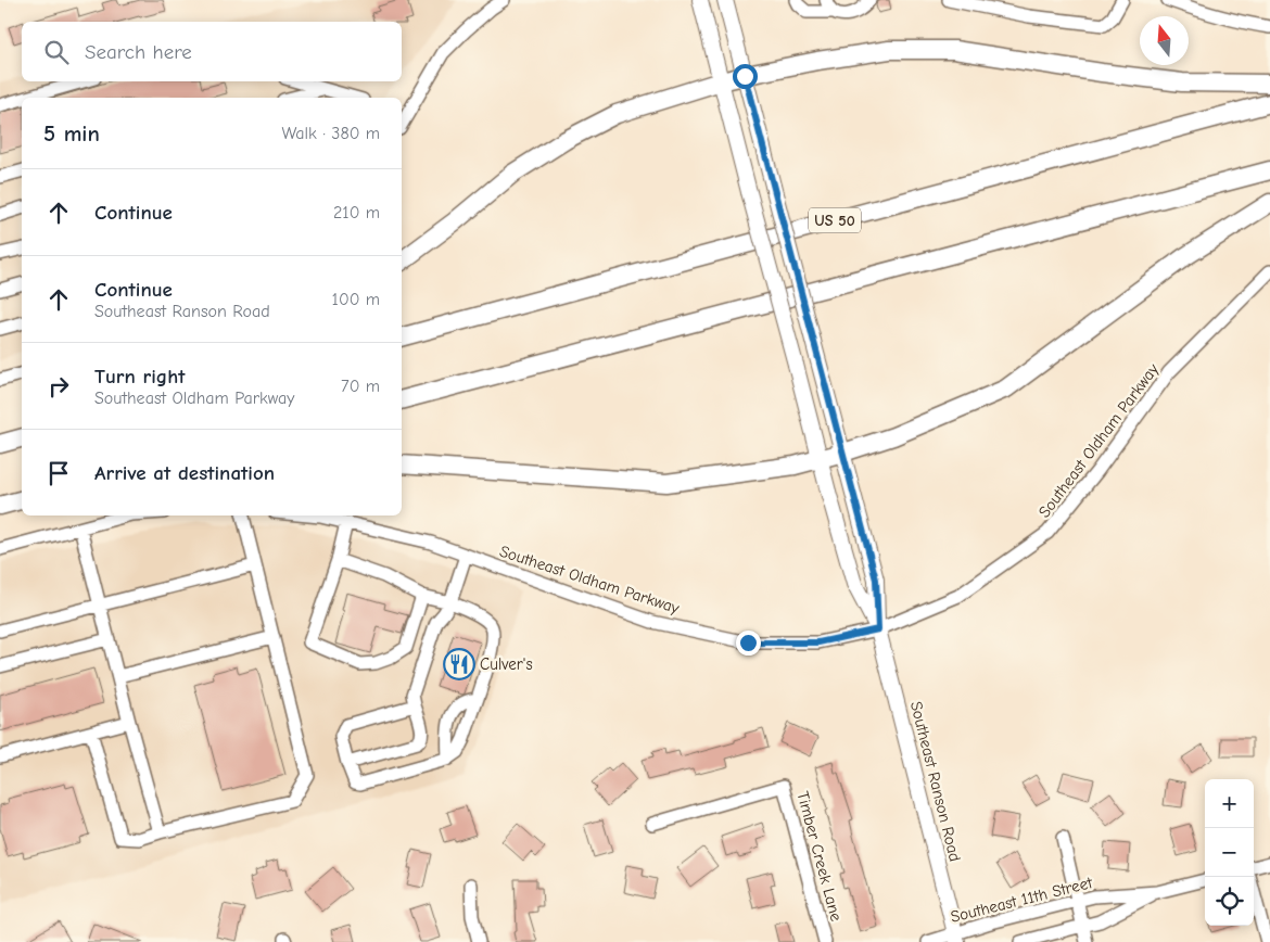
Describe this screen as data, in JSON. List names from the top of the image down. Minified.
{"streets":{"highway":["US 50"],"main road":["Southeast Ranson Road"],"street":["Southeast Oldham Parkway","Timber Creek Lane","Southeast 11th Street"]},"crossings":[["Southeast Oldham Parkway","Southeast Ranson Road"],["Southeast Ranson Road","Southeast 11th Street"]],"places":{"restaurant":["Culver's"]},"north":"top","page":{"search":"Search here","heading":["5 min","Walk · 380 m"],"list":[["Continue","210 m"],["Continue","Southeast Ranson Road","100 m"],["Turn right","Southeast Oldham Parkway","70 m"],"Arrive at destination"],"map_buttons":["+","−"]}}
